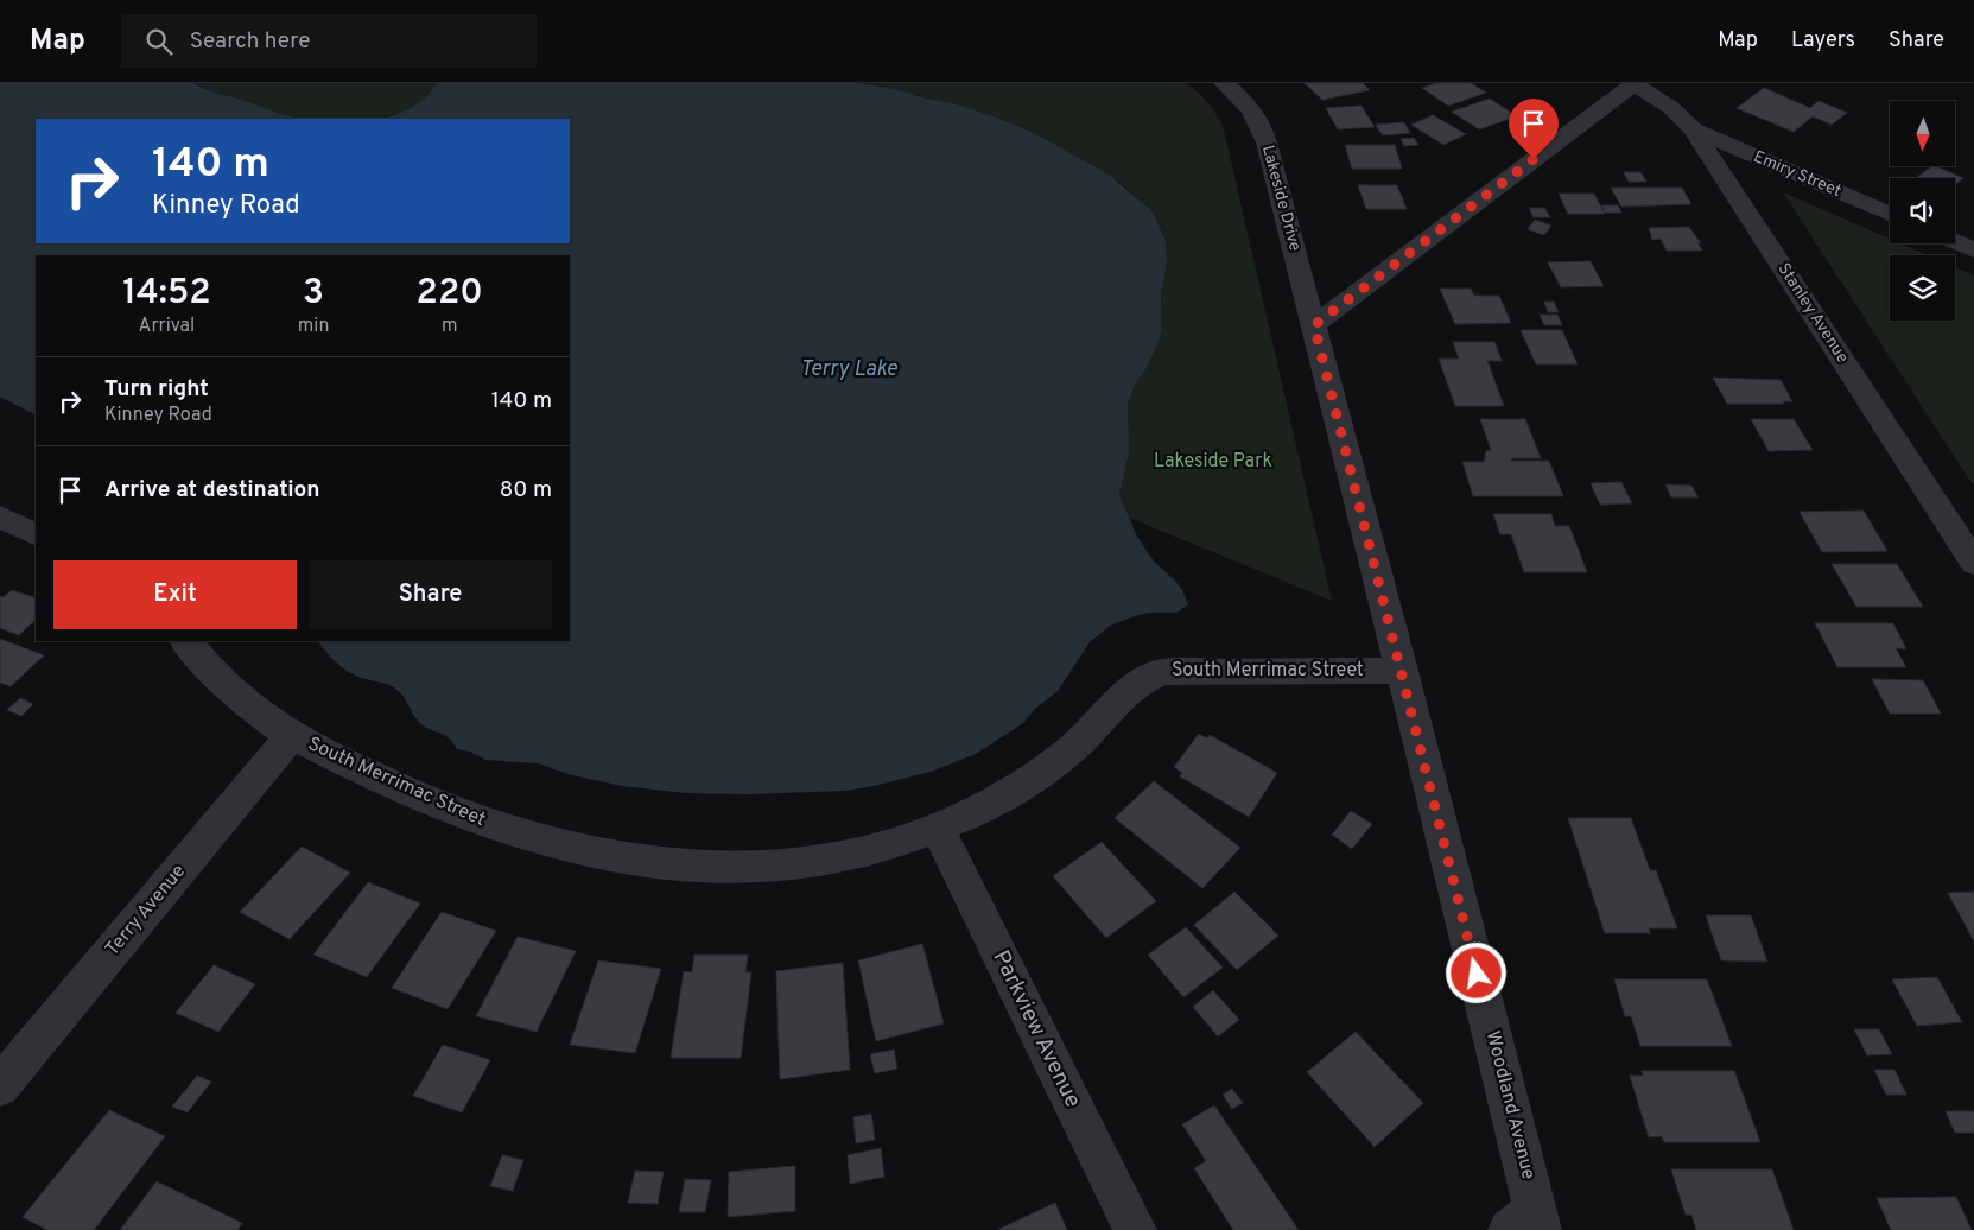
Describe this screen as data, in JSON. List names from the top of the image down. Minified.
{"streets":{"street":["Emiry Street","Lakeside Drive","Stanley Avenue","South Merrimac Street","Terry Avenue","Parkview Avenue","Woodland Avenue"]},"crossings":[["Emiry Street","Stanley Avenue"],["Lakeside Drive","Woodland Avenue"],["South Merrimac Street","Terry Avenue"],["South Merrimac Street","Parkview Avenue"],["South Merrimac Street","Woodland Avenue"]],"water":["Terry Lake"],"parks":["Lakeside Park"],"north":"bottom","page":{"header":"Map","search":"Search here","nav":["Map","Layers","Share"],"turn":["140 m","Kinney Road"],"eta":["14:52","Arrival","3","min","220","m"],"list":[{"name":"Turn right","note":"Kinney Road","value":"140 m"},{"name":"Arrive at destination","value":"80 m"}],"buttons":["Exit","Share"]}}
